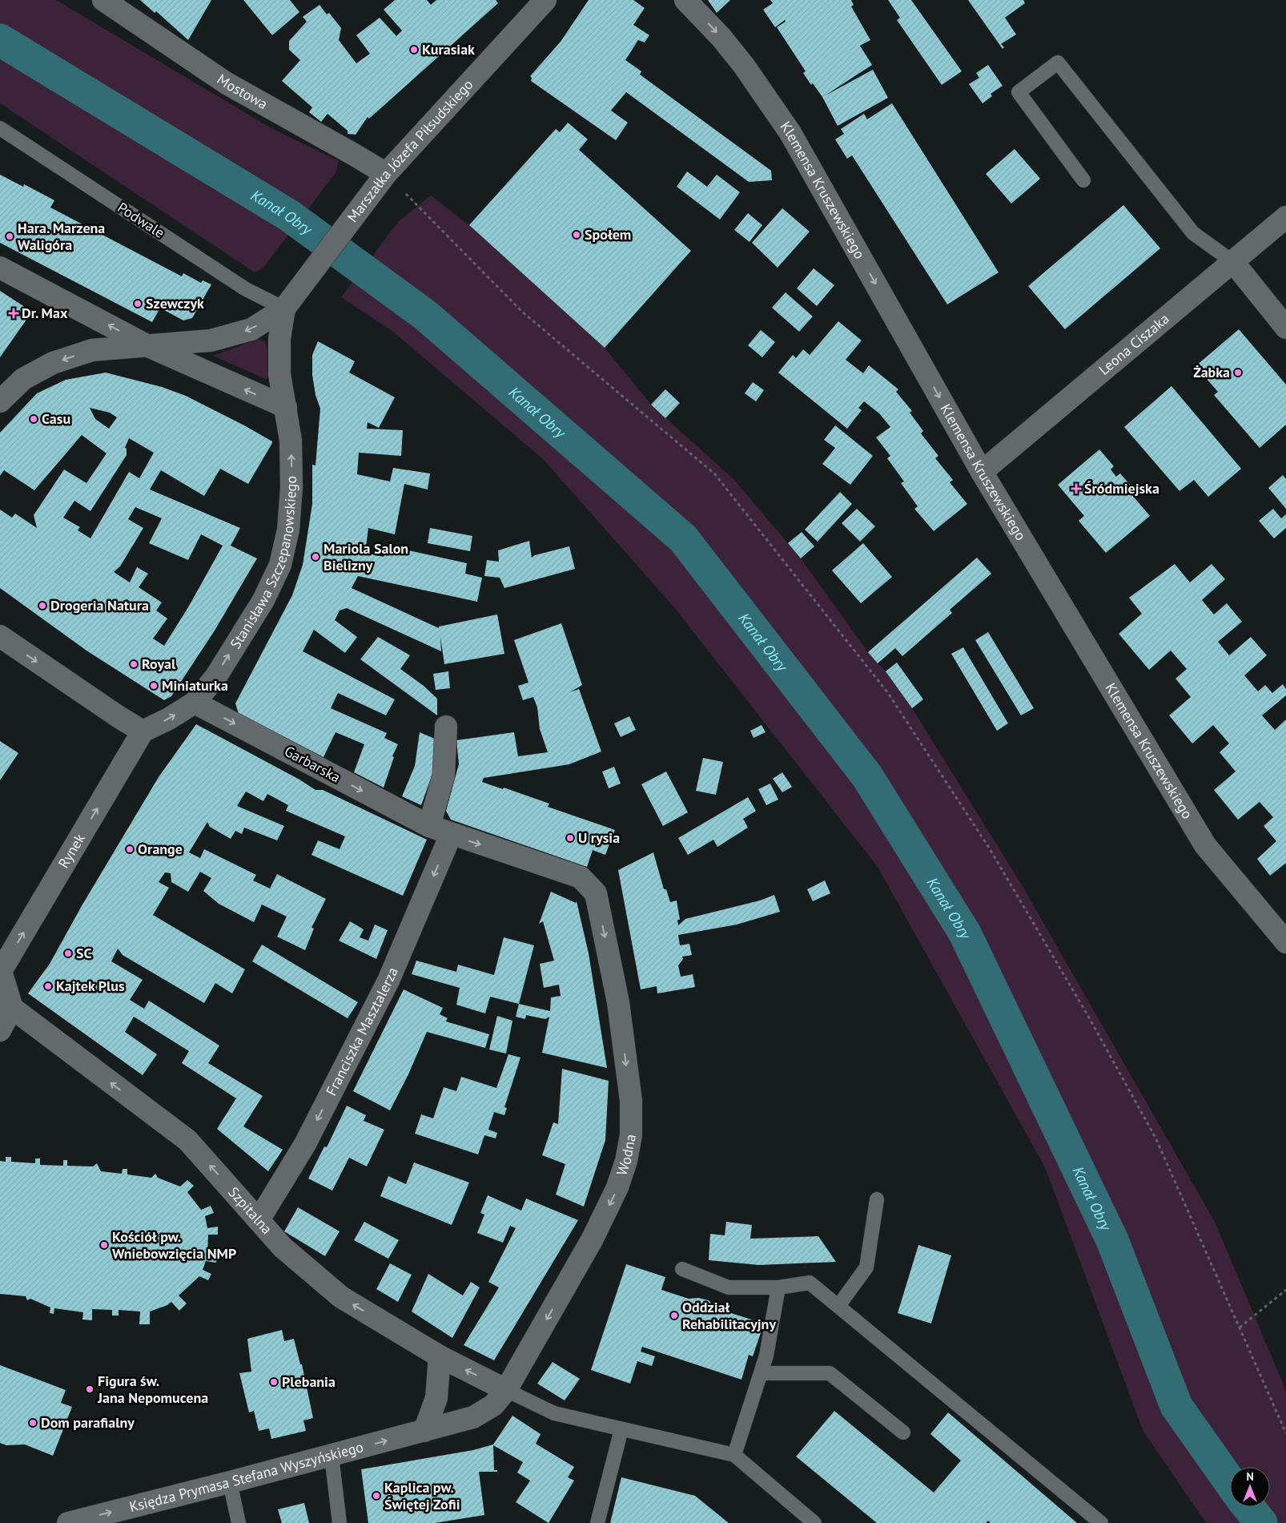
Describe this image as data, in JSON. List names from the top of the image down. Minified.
{"streets":{"street":["Mostowa","Marszałka Józefa Piłsudskiego","Klemensa Kruszewskiego","Leona Ciszaka","Stanisława Szczepanowskiego","Garbarska","Rynek","Franciszka Masztalerza","Wodna","Szpitalna","Księdza Prymasa Stefana Wyszyńskiego"],"lane":["Podwale"]},"crossings":[["Mostowa","Marszałka Józefa Piłsudskiego"],["Marszałka Józefa Piłsudskiego","Podwale"],["Marszałka Józefa Piłsudskiego","Stanisława Szczepanowskiego"],["Klemensa Kruszewskiego","Leona Ciszaka"],["Podwale","Stanisława Szczepanowskiego"],["Stanisława Szczepanowskiego","Garbarska"],["Garbarska","Franciszka Masztalerza"],["Garbarska","Wodna"],["Franciszka Masztalerza","Szpitalna"],["Wodna","Szpitalna"],["Wodna","Księdza Prymasa Stefana Wyszyńskiego"],["Szpitalna","Księdza Prymasa Stefana Wyszyńskiego"]],"one_way":["Klemensa Kruszewskiego","Stanisława Szczepanowskiego","Garbarska","Rynek","Franciszka Masztalerza","Wodna","Szpitalna","Księdza Prymasa Stefana Wyszyńskiego"],"water":["Kanał Obry"],"places":{"other":["Kurasiak","Społem","Hara. Marzena Waligóra","Szewczyk","Żabka","Casu","Mariola Salon Bielizny","Drogeria Natura","Royal","Miniaturka","U rysia","Orange","SC","Kajtek Plus","Kościół pw. Wniebowzięcia NMP","Oddział Rehabilitacyjny","Plebania","Figura św. Jana Nepomucena","Dom parafialny","Kaplica pw. Świętej Zofii"],"health":["Dr. Max","Śródmiejska"]},"north":"top"}
